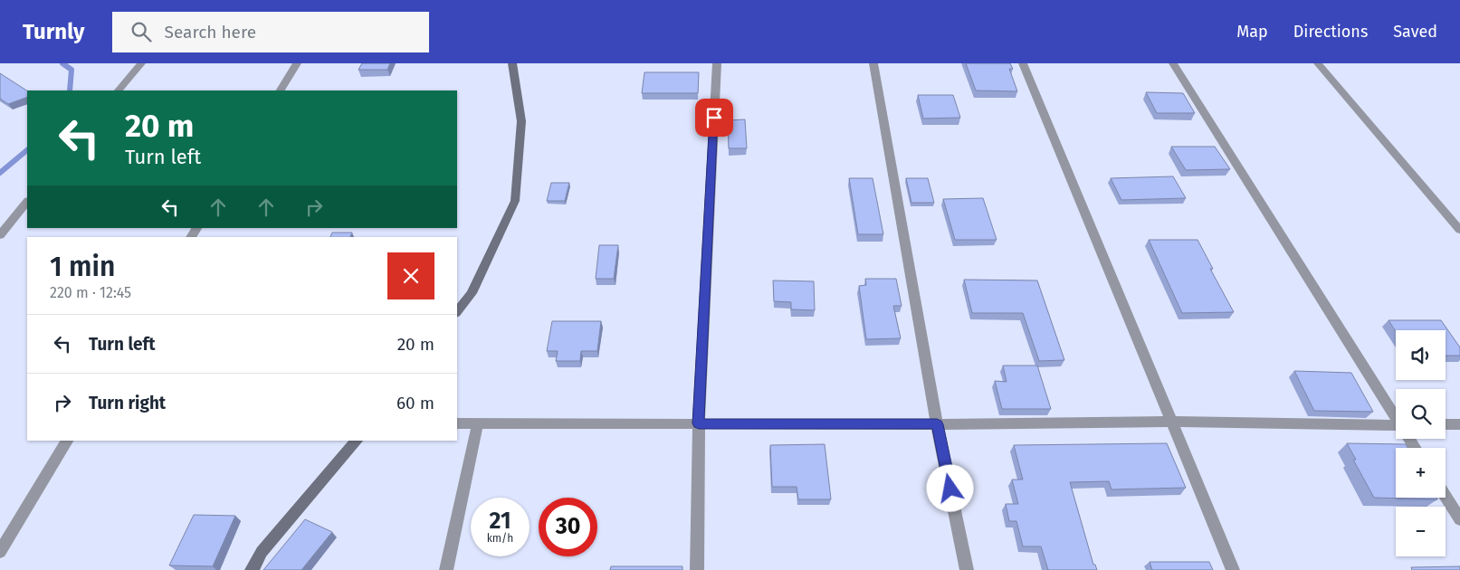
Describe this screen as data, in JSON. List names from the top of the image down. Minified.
{"page":{"header":"Turnly","search":"Search here","nav":["Map","Directions","Saved"],"turn":["20 m","Turn left"],"heading":["1 min","220 m · 12:45"],"list":[{"name":"Turn left","value":"20 m"},{"name":"Turn right","value":"60 m"}],"map_buttons":["+","−"],"speed":"21 km/h","limit":"30"}}
